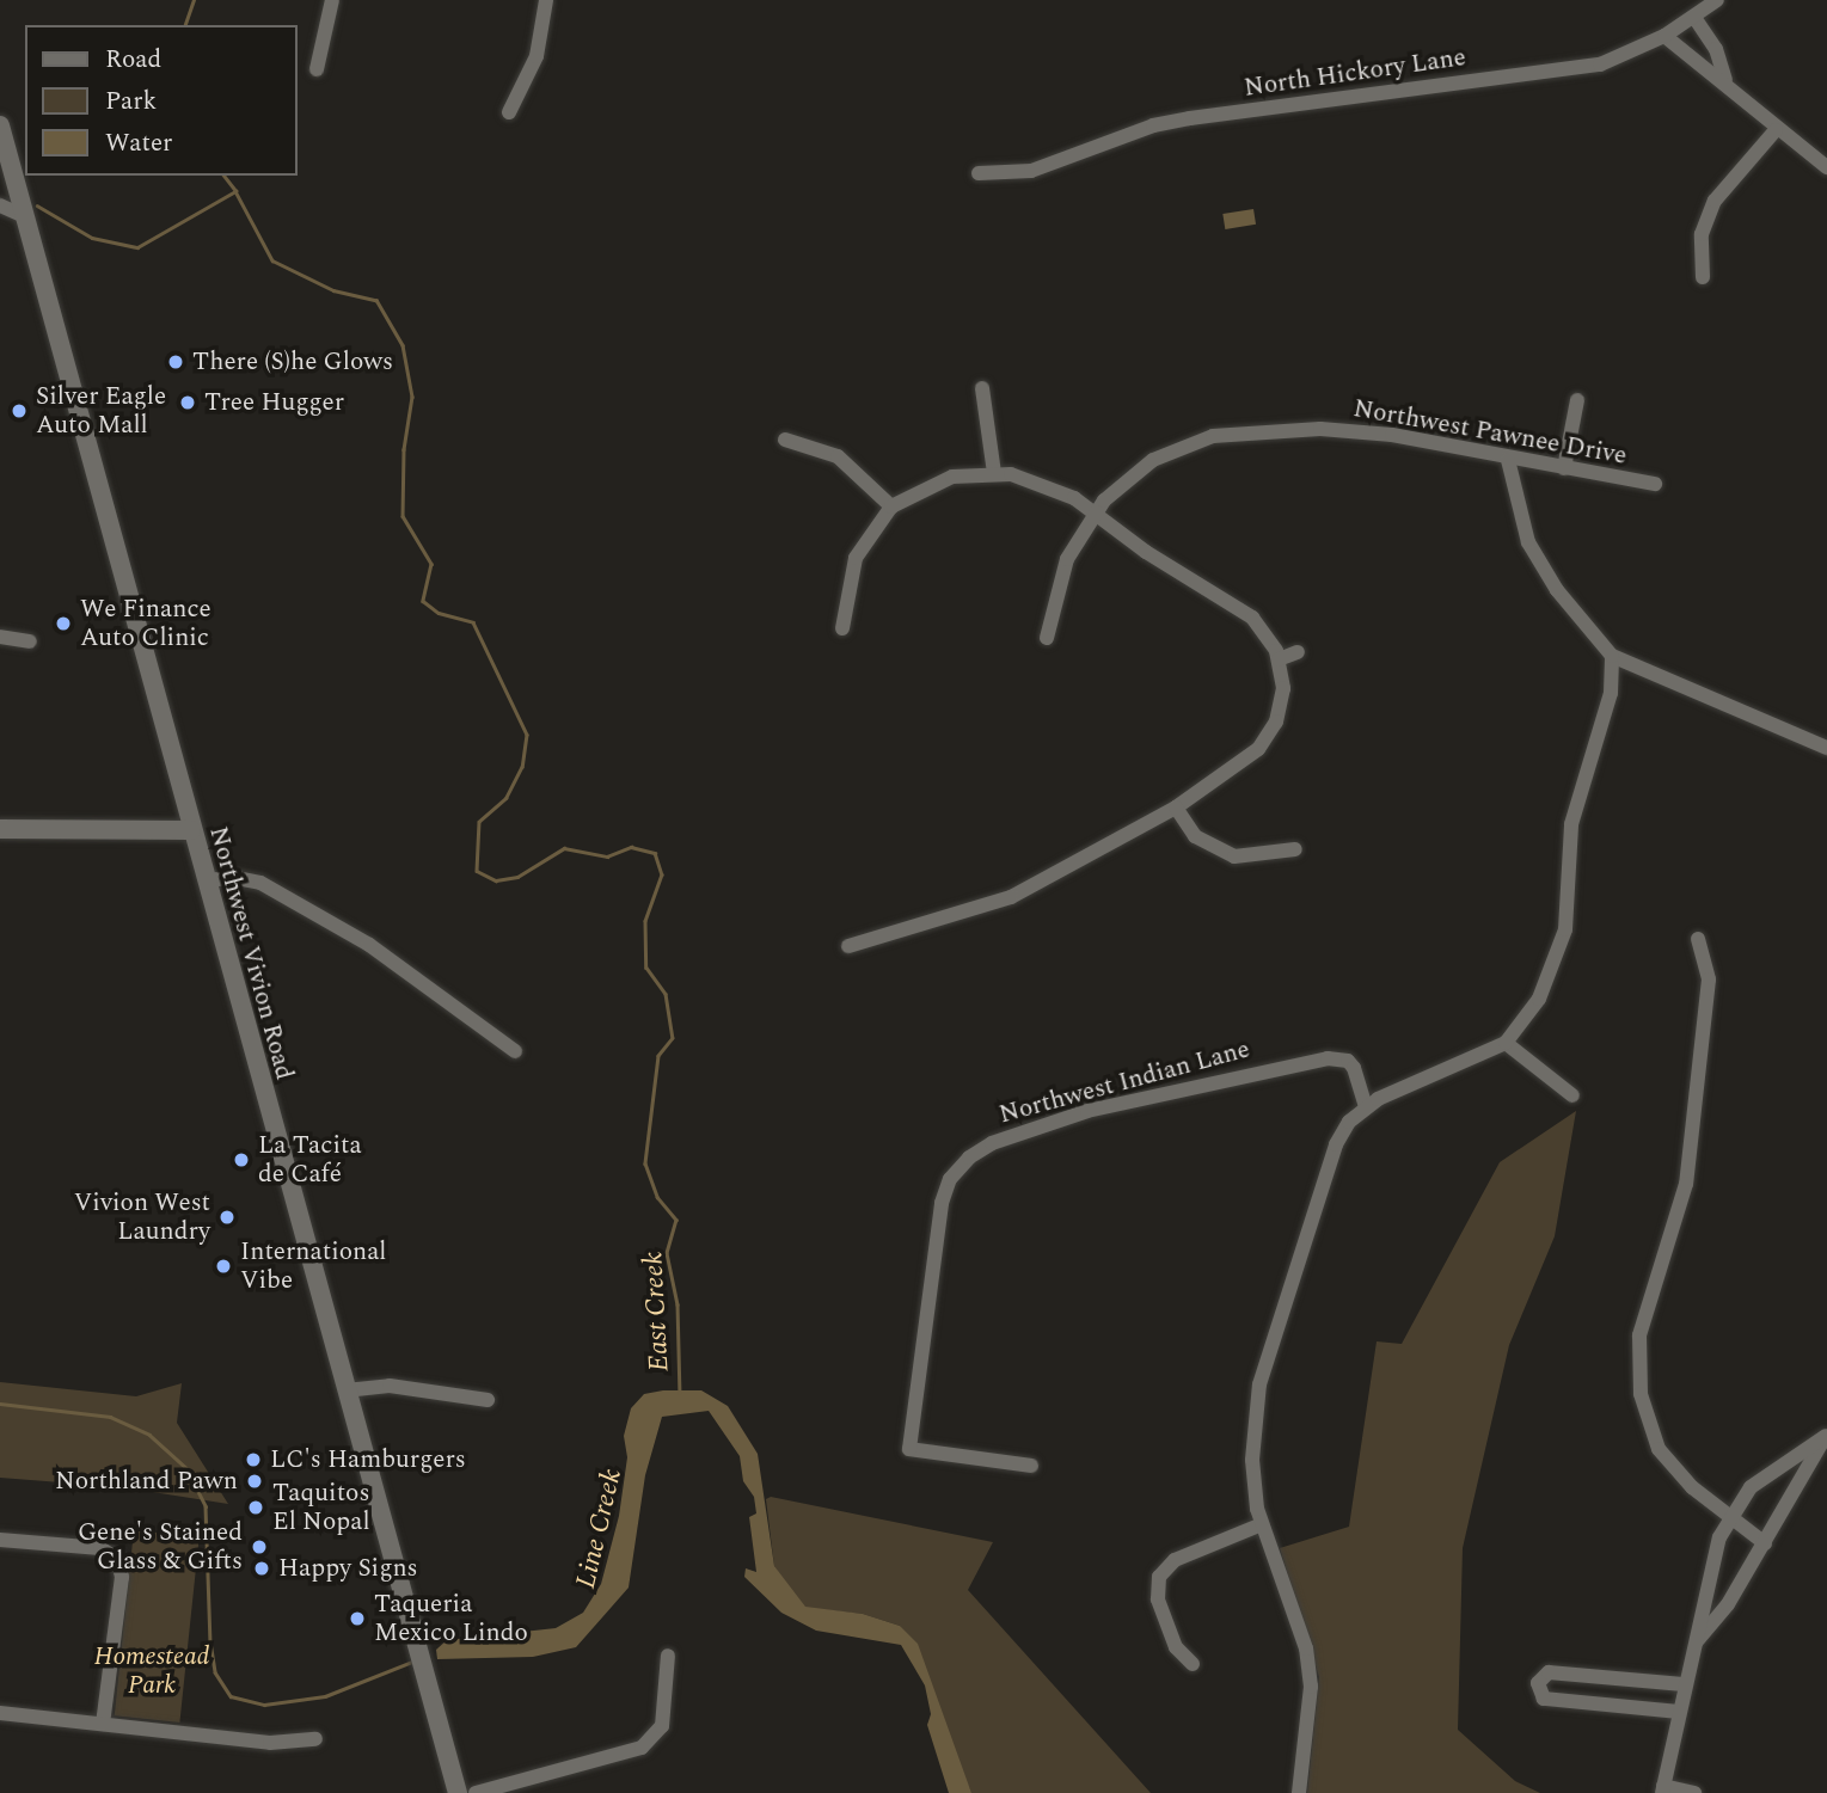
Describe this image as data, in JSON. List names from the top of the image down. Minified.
{"streets":{"main road":["Northwest Vivion Road"],"street":["North Hickory Lane","Northwest Pawnee Drive","Northwest Indian Lane"]},"water":["East Creek","Line Creek"],"parks":["Homestead Park"],"places":["There (S)he Glows","Tree Hugger","Silver Eagle Auto Mall","We Finance Auto Clinic","La Tacita de Café","Vivion West Laundry","International Vibe","LC's Hamburgers","Northland Pawn","Taquitos El Nopal","Gene's Stained Glass & Gifts","Happy Signs","Taqueria Mexico Lindo"],"legend":["Road","Park","Water"]}
